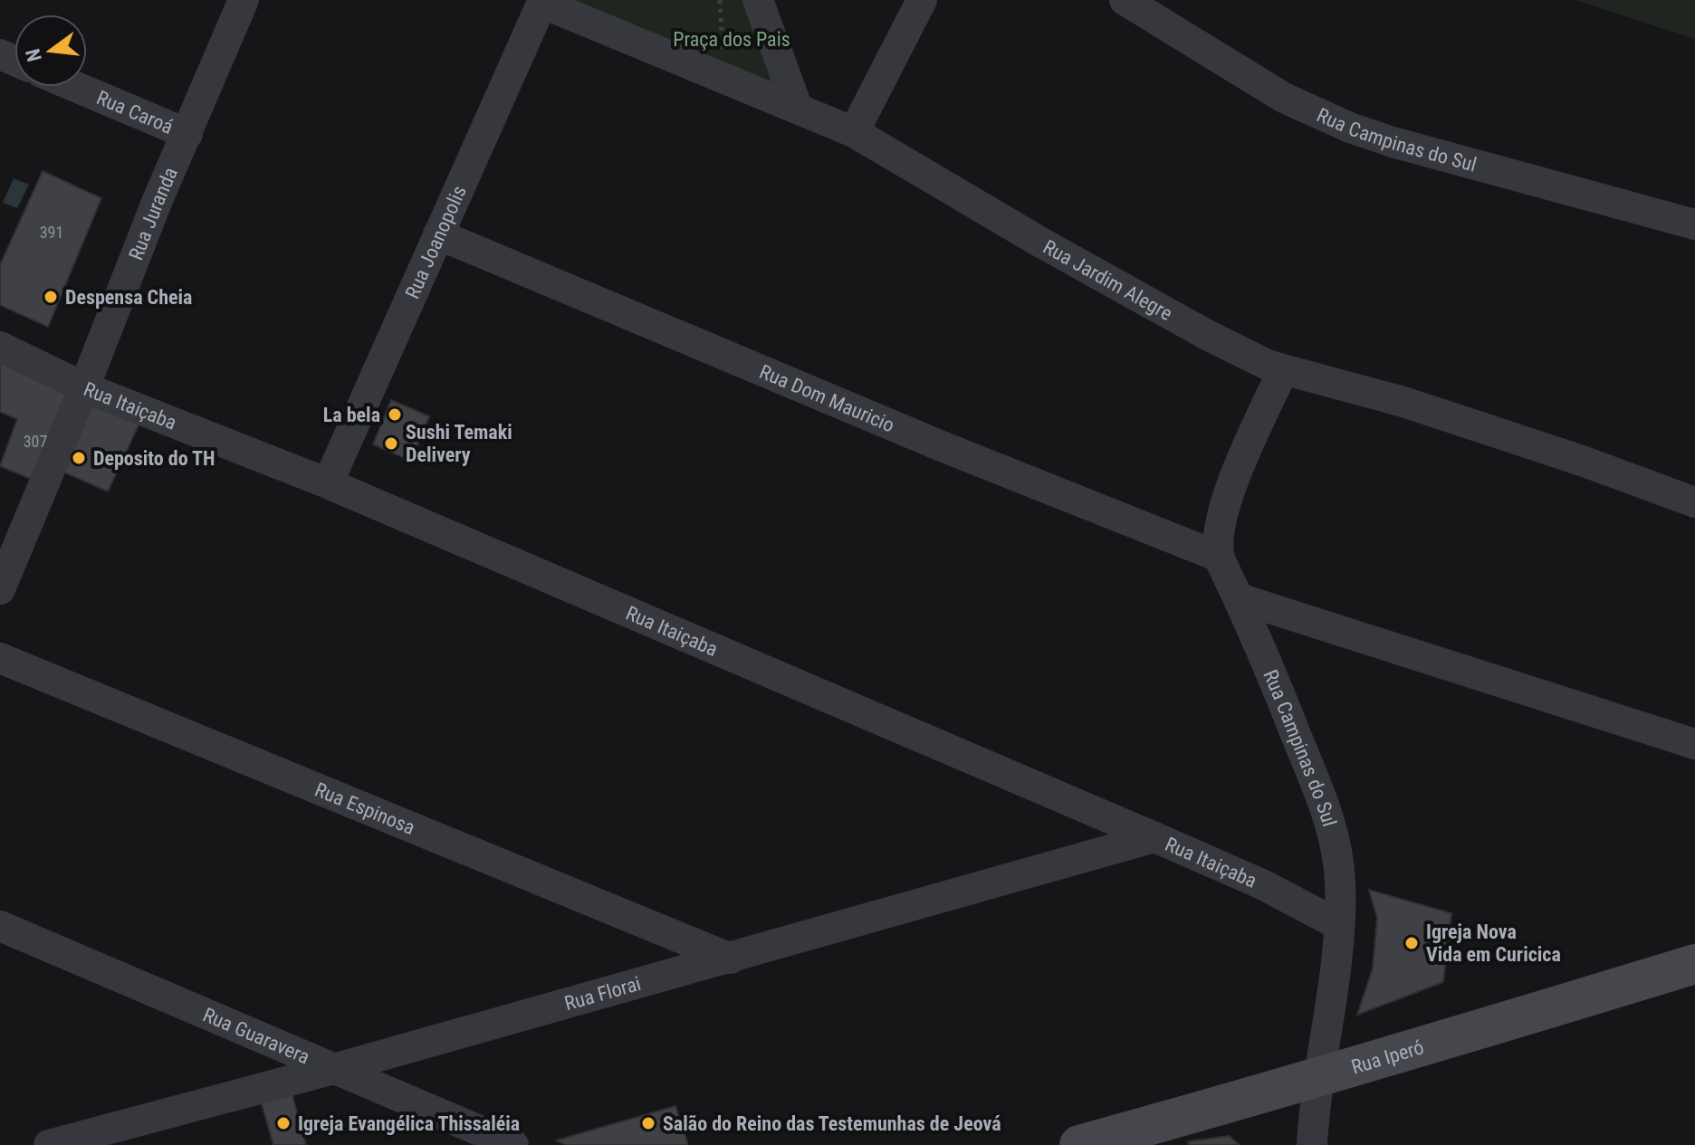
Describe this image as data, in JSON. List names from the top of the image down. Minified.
{"streets":{"street":["Rua Caroá","Rua Campinas do Sul","Rua Juranda","Rua Joanopolis","Rua Jardim Alegre","Rua Dom Mauricio","Rua Itaiçaba","Rua Espinosa","Rua Florai","Rua Guaravera","Rua Iperó"]},"crossings":[["Rua Caroá","Rua Juranda"],["Rua Campinas do Sul","Rua Dom Mauricio"],["Rua Campinas do Sul","Rua Itaiçaba"],["Rua Campinas do Sul","Rua Iperó"],["Rua Juranda","Rua Itaiçaba"],["Rua Joanopolis","Rua Jardim Alegre"],["Rua Joanopolis","Rua Dom Mauricio"],["Rua Joanopolis","Rua Itaiçaba"],["Rua Itaiçaba","Rua Florai"],["Rua Espinosa","Rua Florai"],["Rua Florai","Rua Guaravera"]],"parks":["Praça dos Pais"],"places":["Despensa Cheia","La bela","Sushi Temaki Delivery","Deposito do TH","Igreja Nova Vida em Curicica","Igreja Evangélica Thissaléia","Salão do Reino das Testemunhas de Jeová"],"house_numbers":["391","307"],"north":"left"}
